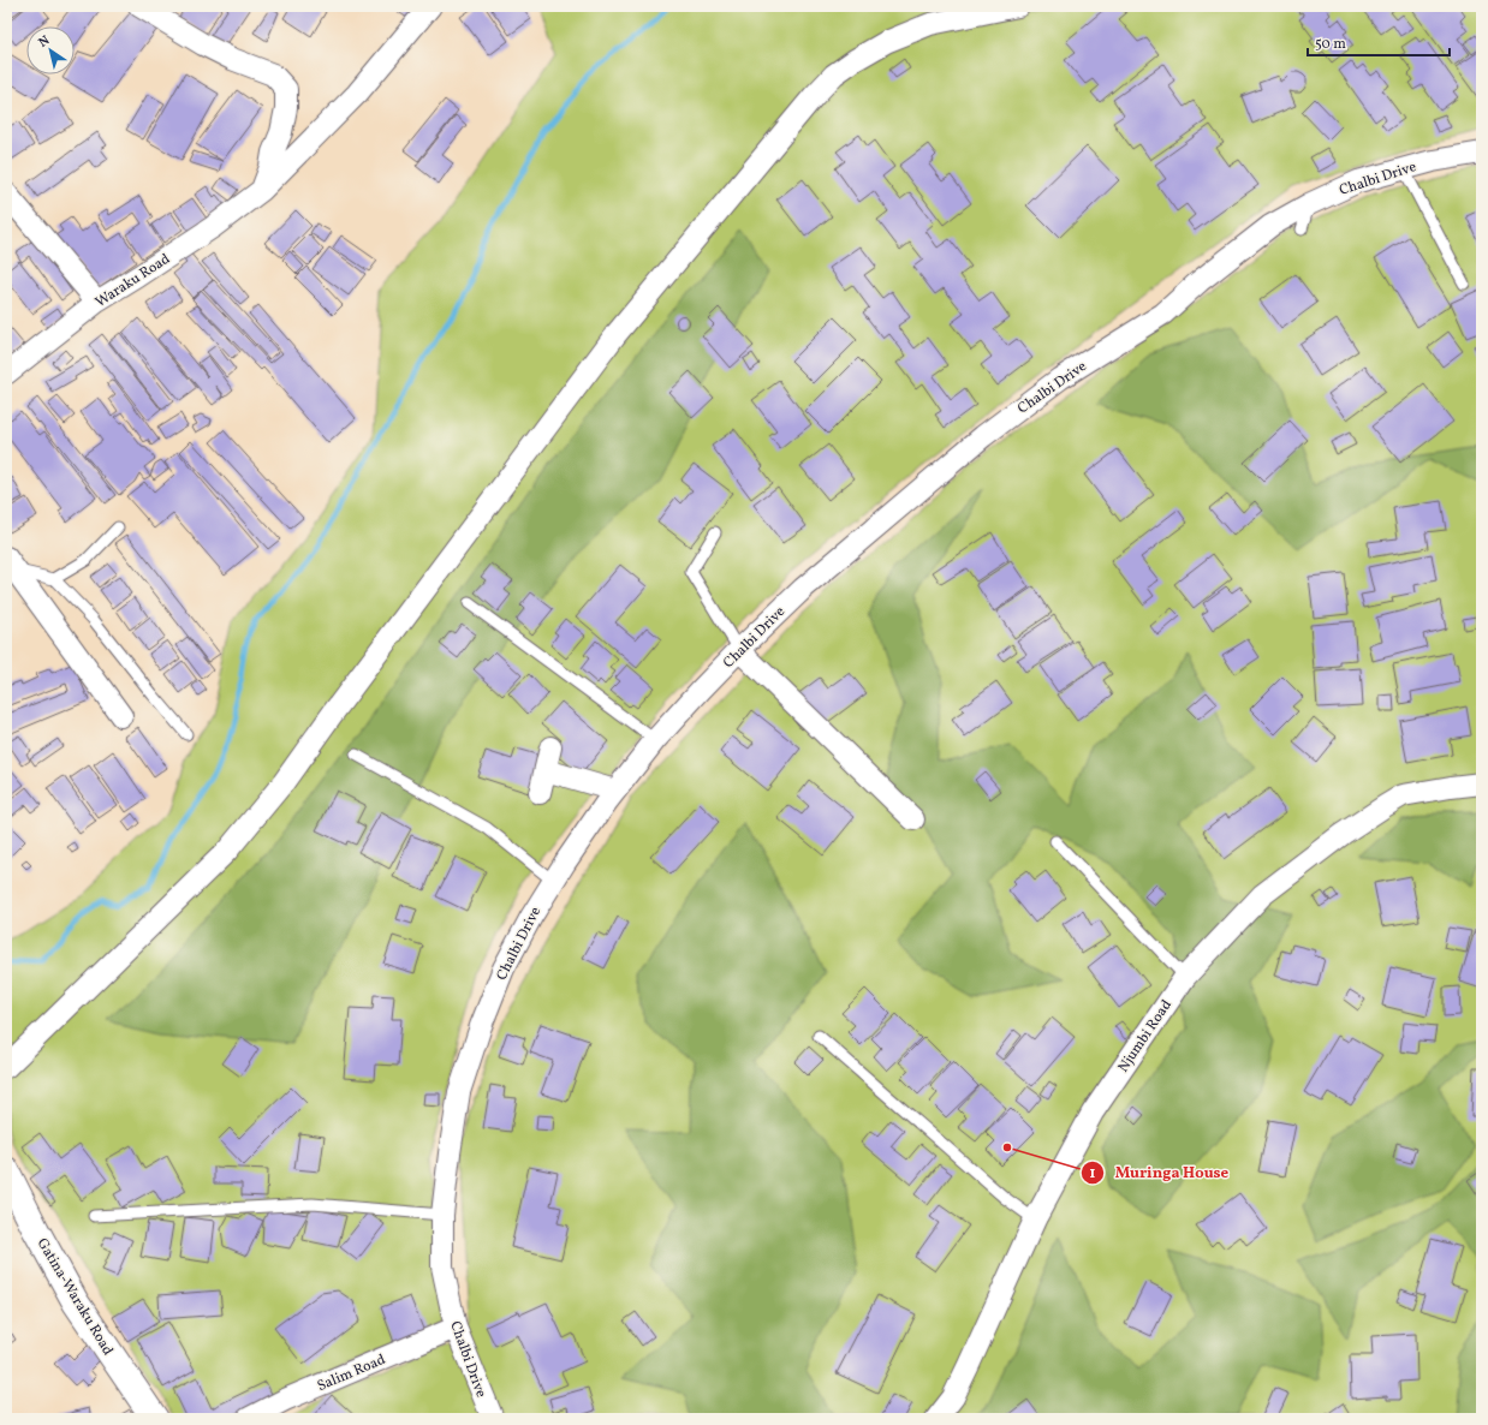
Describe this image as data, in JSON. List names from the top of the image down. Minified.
{"streets":{"street":["Chalbi Drive","Waraku Road","Njumbi Road","Gatina-Waraku Road","Salim Road"]},"crossings":[["Chalbi Drive","Salim Road"]],"places":["Muringa House"],"scale_bar":"50 m","north":"top left"}
